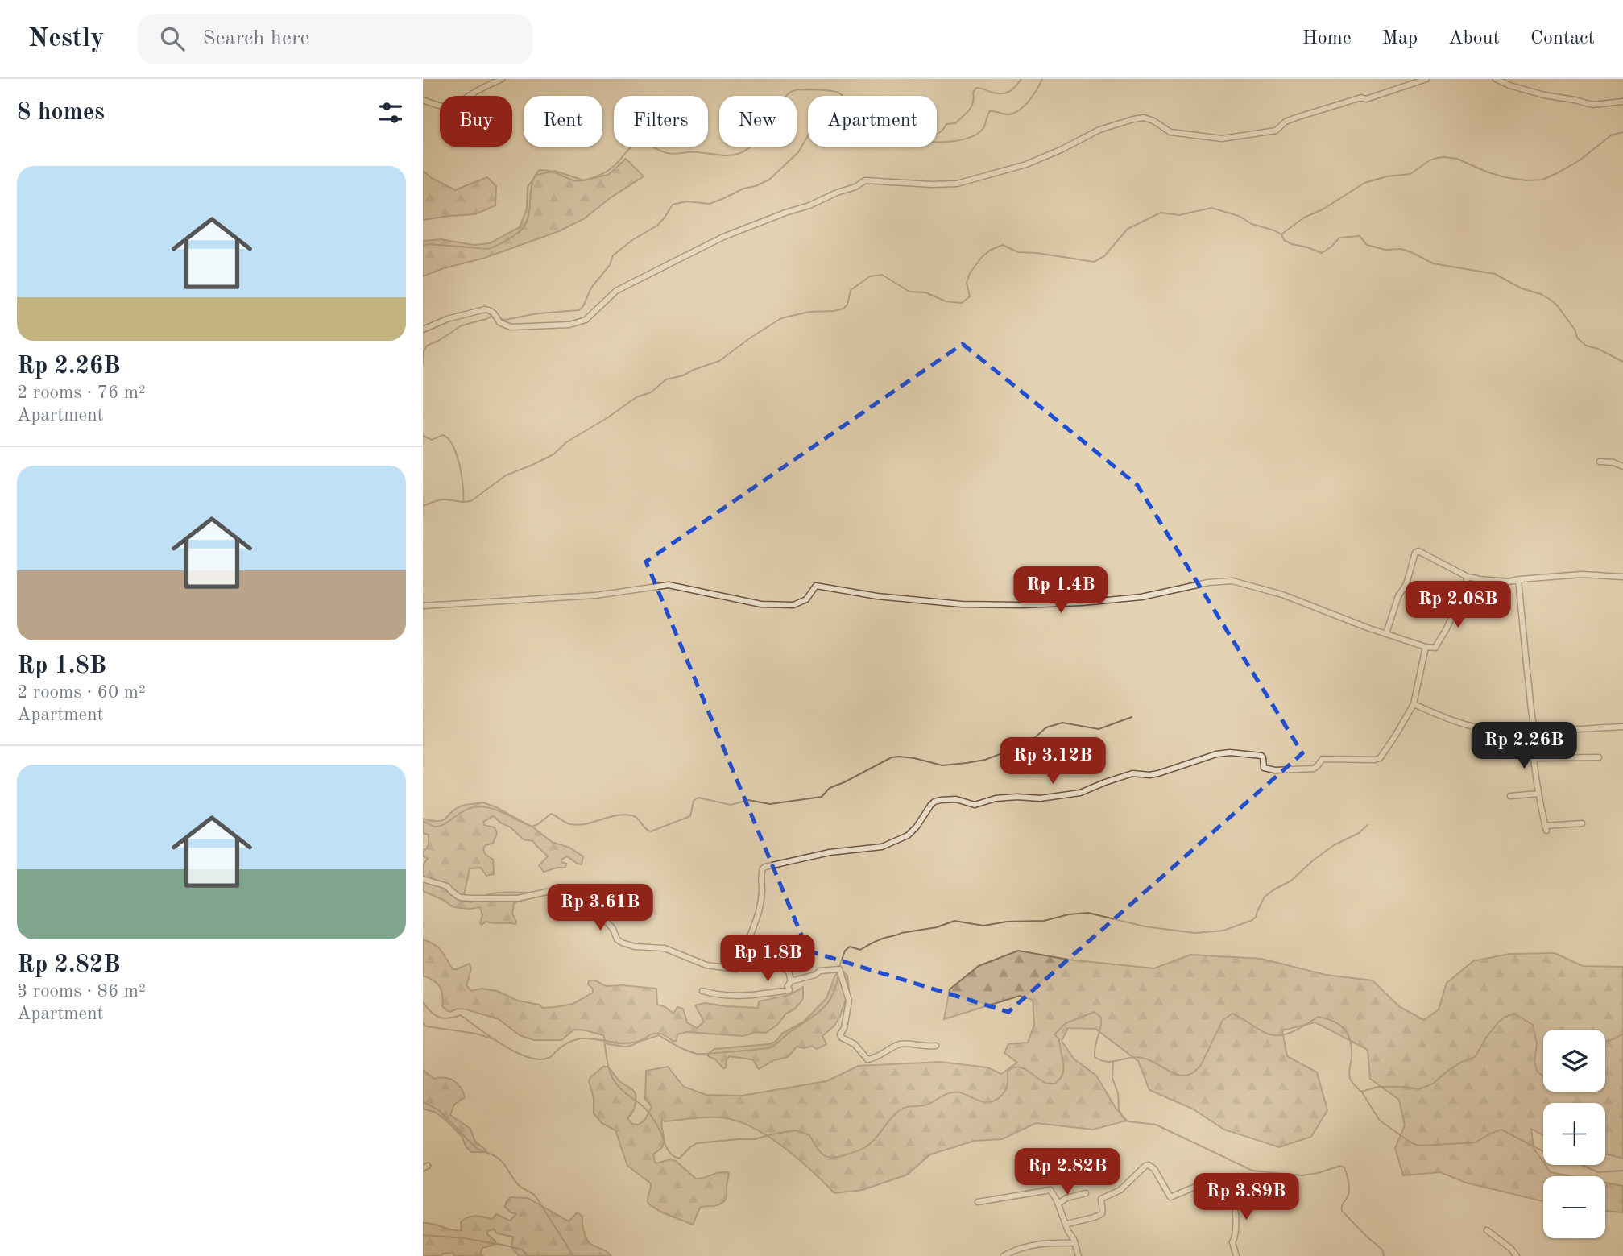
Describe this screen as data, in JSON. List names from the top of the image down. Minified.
{"page":{"header":"Nestly","search":"Search here","nav":["Home","Map","About","Contact"],"heading":"8 homes","chip":["Buy","Rent","Filters","New","Apartment"],"list":[{"name":"Rp 2.26B","note":"2 rooms · 76 m² · Apartment"},{"name":"Rp 1.8B","note":"2 rooms · 60 m² · Apartment"},{"name":"Rp 2.82B","note":"3 rooms · 86 m² · Apartment"}],"price":["Rp 1.4B","Rp 2.08B","Rp 2.26B","Rp 3.12B","Rp 3.61B","Rp 1.8B","Rp 2.82B","Rp 3.89B"],"map_buttons":["+","−"]}}
